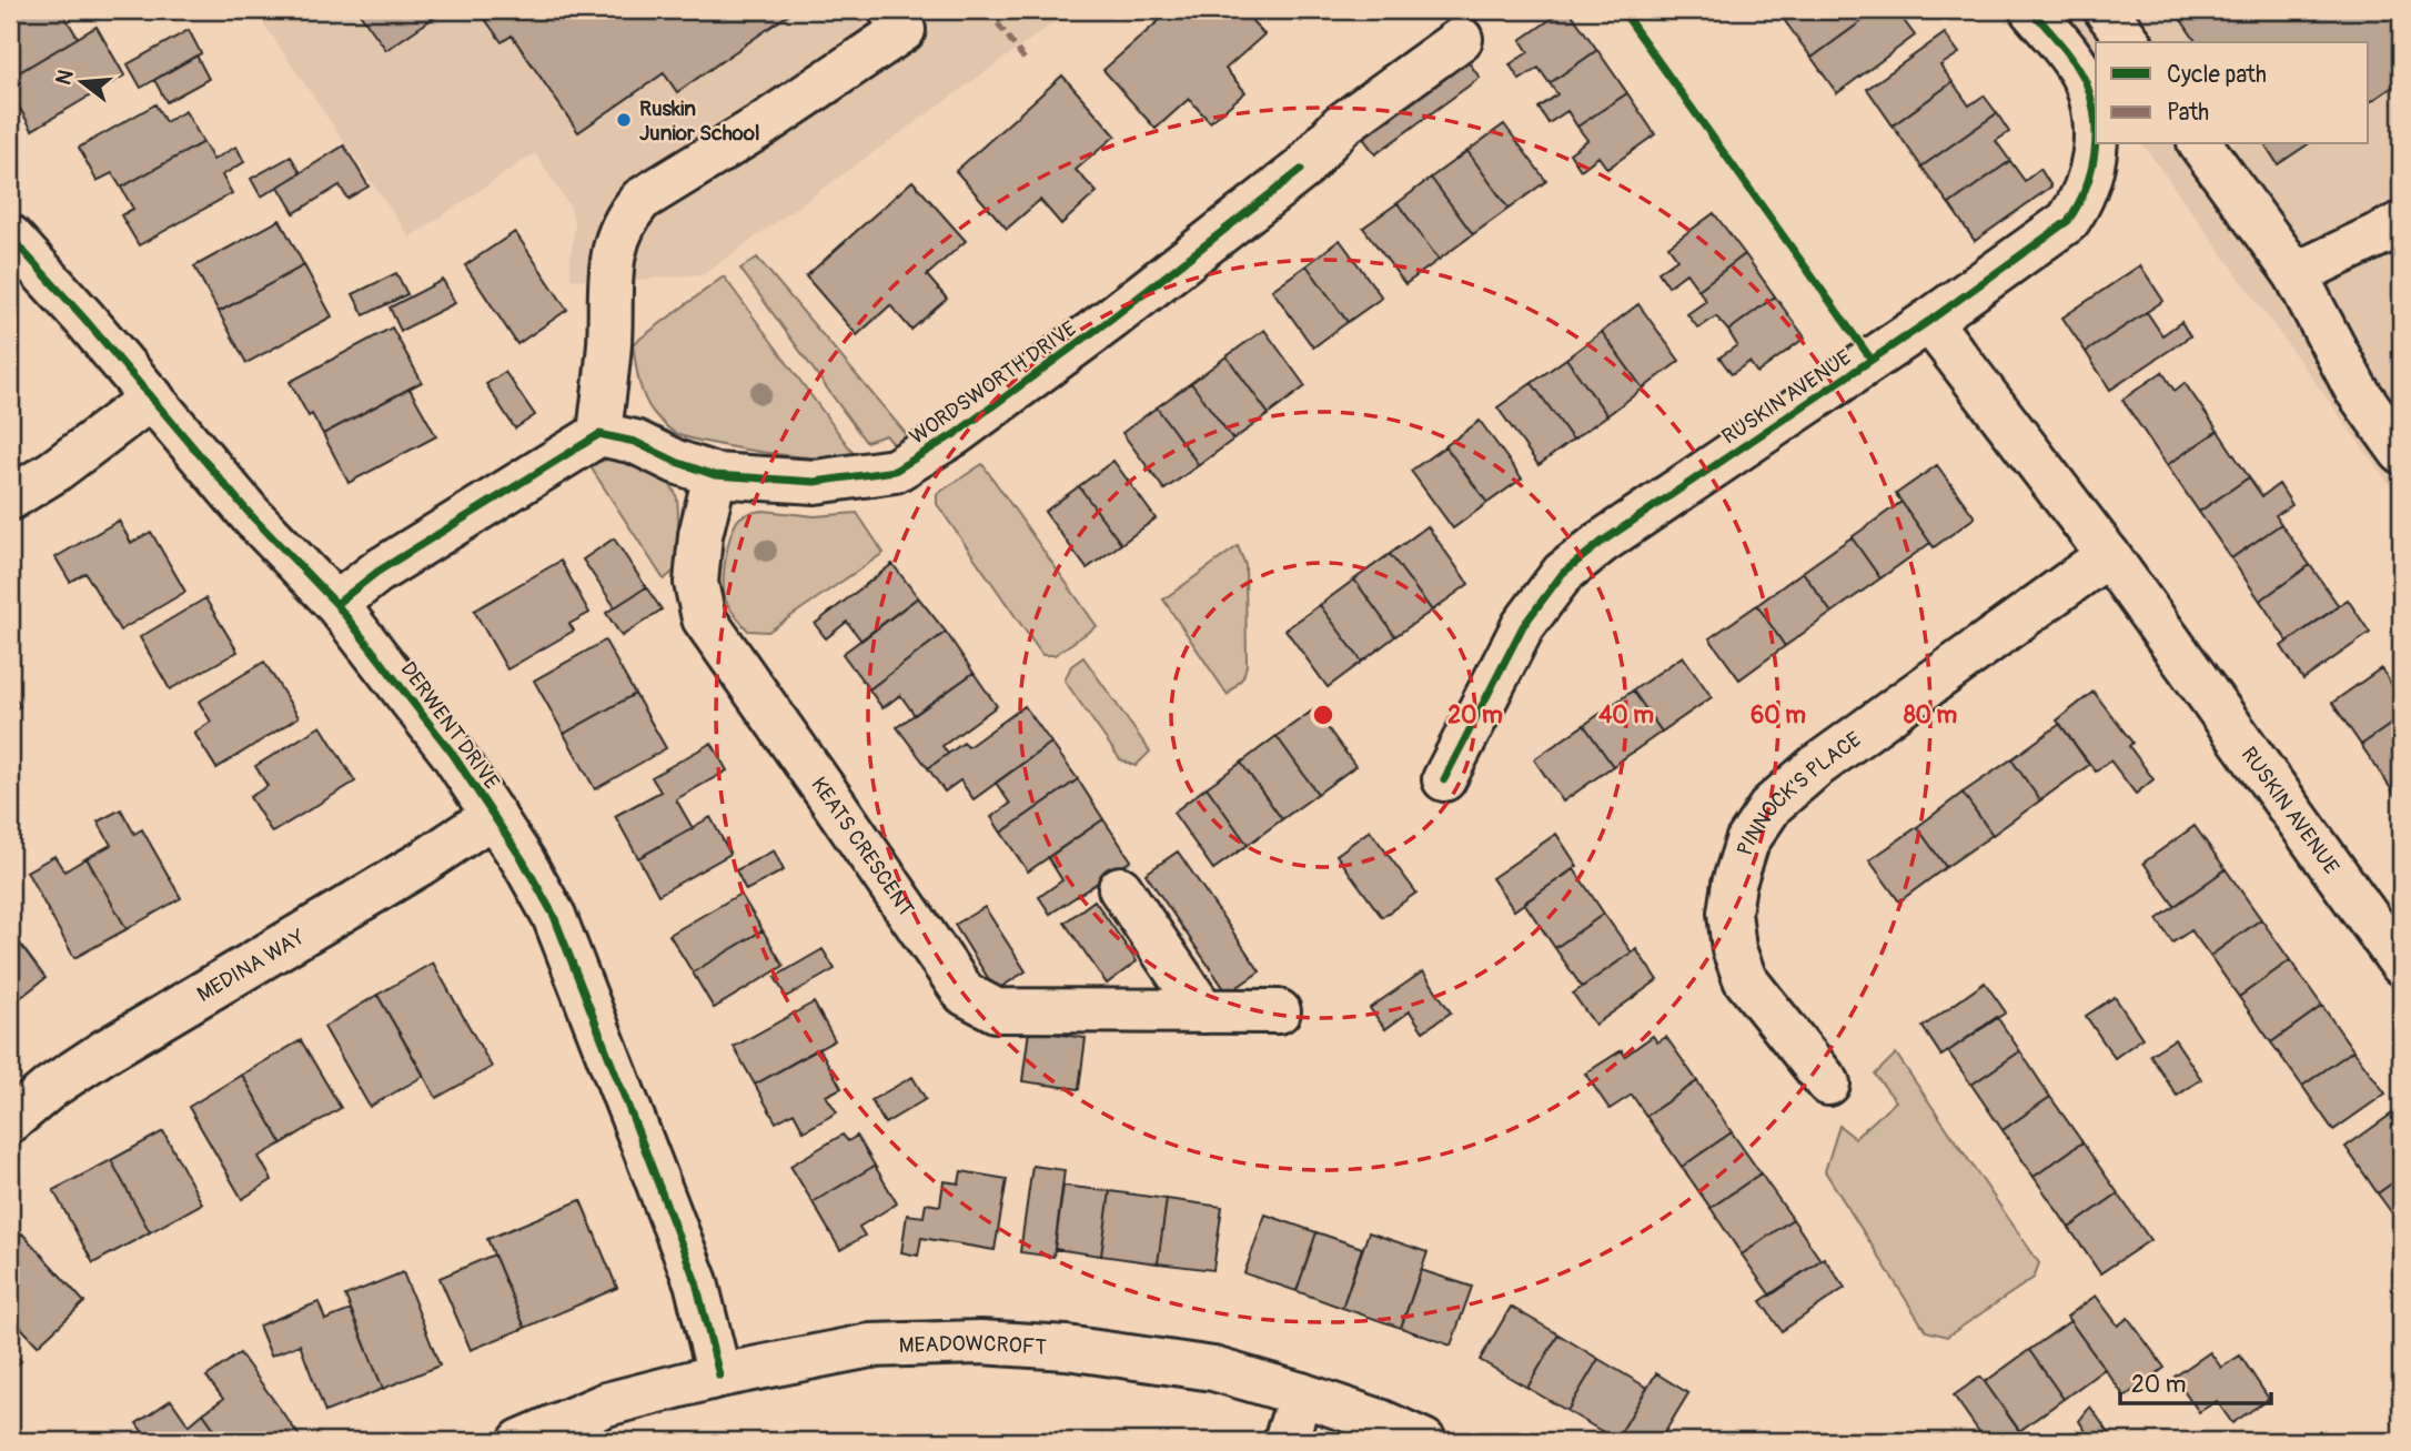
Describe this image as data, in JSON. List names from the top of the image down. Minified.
{"streets":{"street":["WORDSWORTH DRIVE","RUSKIN AVENUE","DERWENT DRIVE","PINNOCK'S PLACE","KEATS CRESCENT","MEDINA WAY","MEADOWCROFT"]},"crossings":[["WORDSWORTH DRIVE","KEATS CRESCENT"],["RUSKIN AVENUE","PINNOCK'S PLACE"],["DERWENT DRIVE","MEDINA WAY"],["DERWENT DRIVE","MEADOWCROFT"]],"places":["Ruskin Junior School"],"legend":["Cycle path","Path"],"scale_bar":"20 m","north":"left","rings":["20 m","40 m","60 m","80 m"]}
